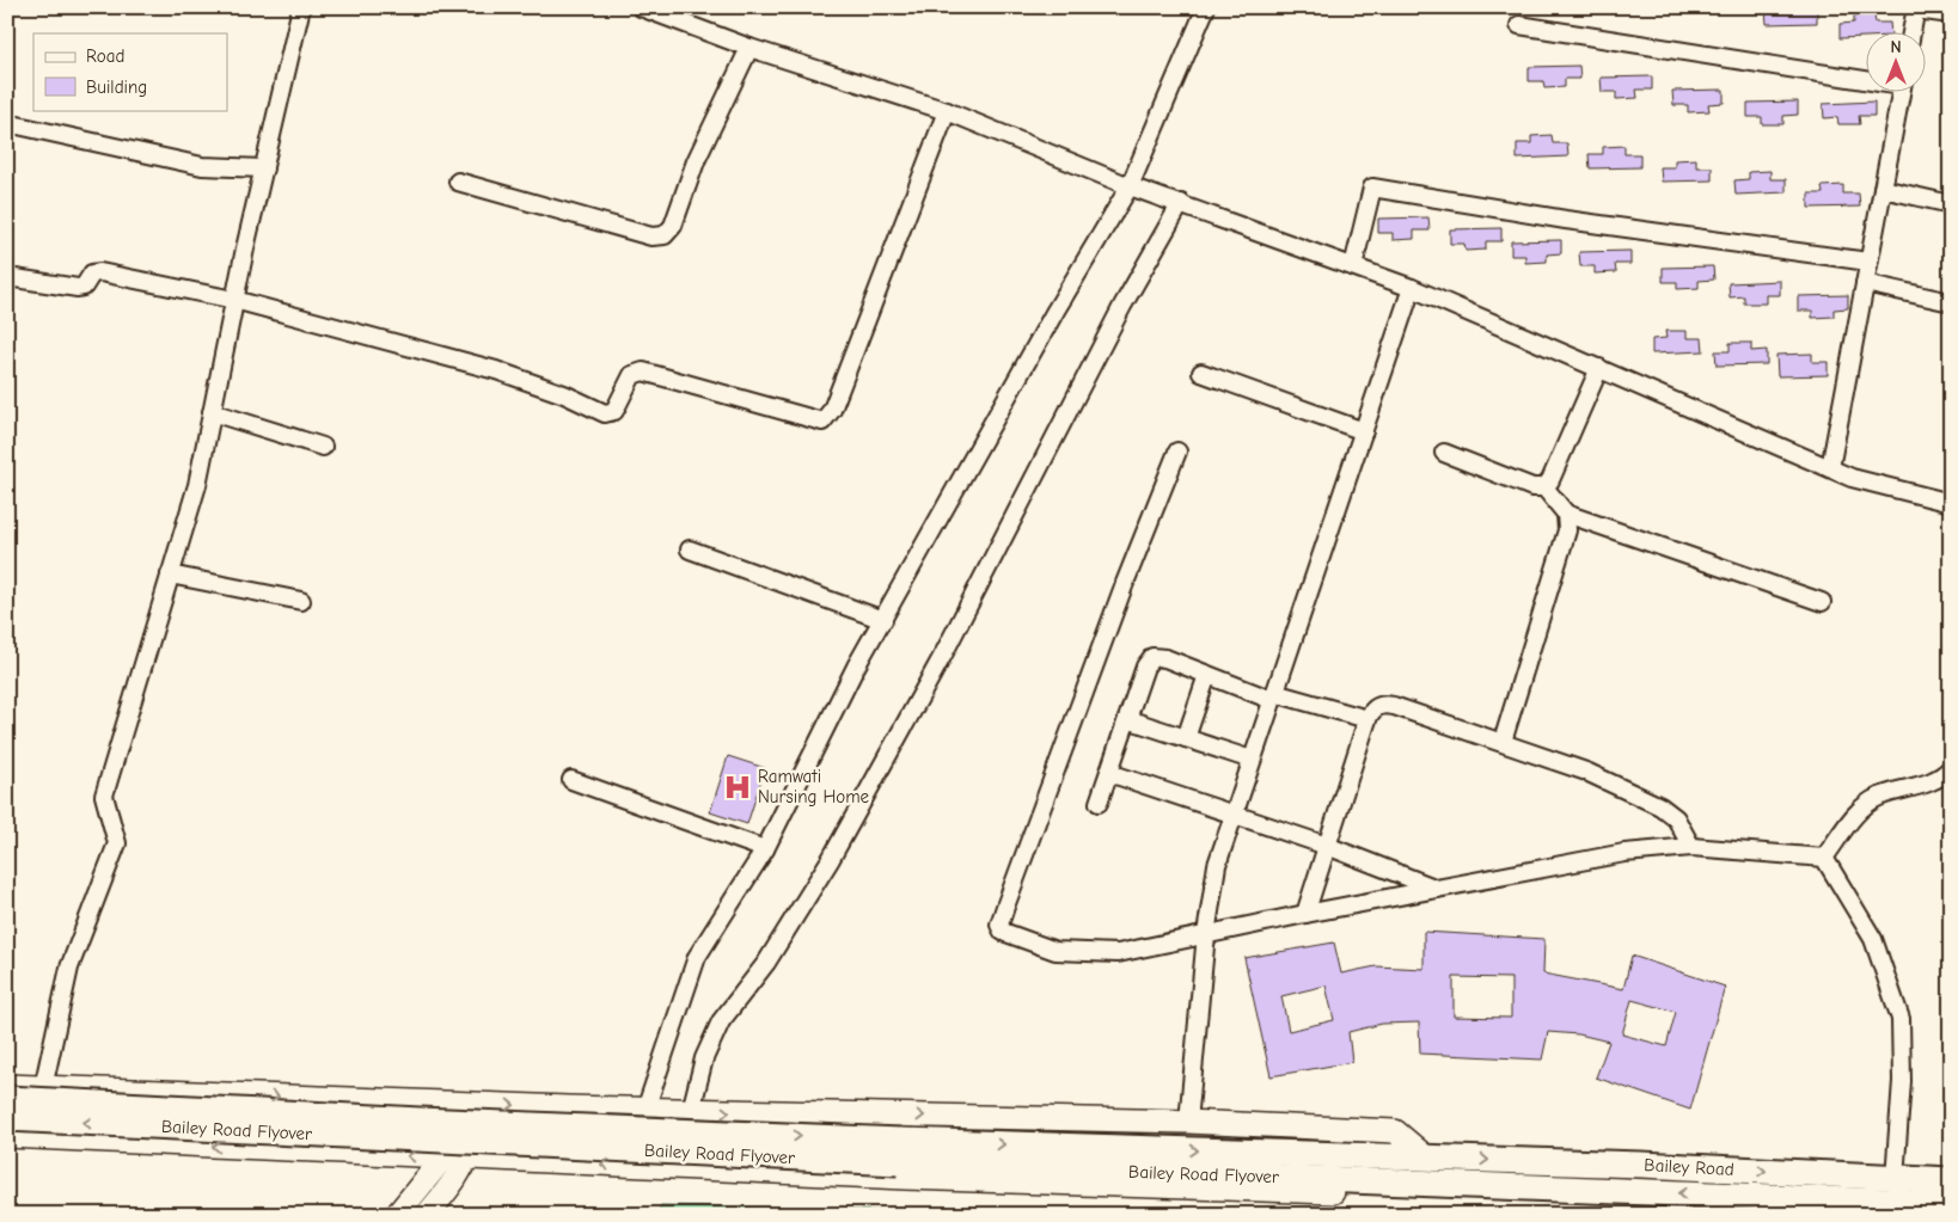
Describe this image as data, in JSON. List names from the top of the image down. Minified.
{"streets":{"highway":["Bailey Road Flyover","Bailey Road"]},"crossings":[["Bailey Road Flyover","Bailey Road"]],"places":{"hospital":["Ramwati Nursing Home"]},"legend":["Road","Building"],"north":"top"}
